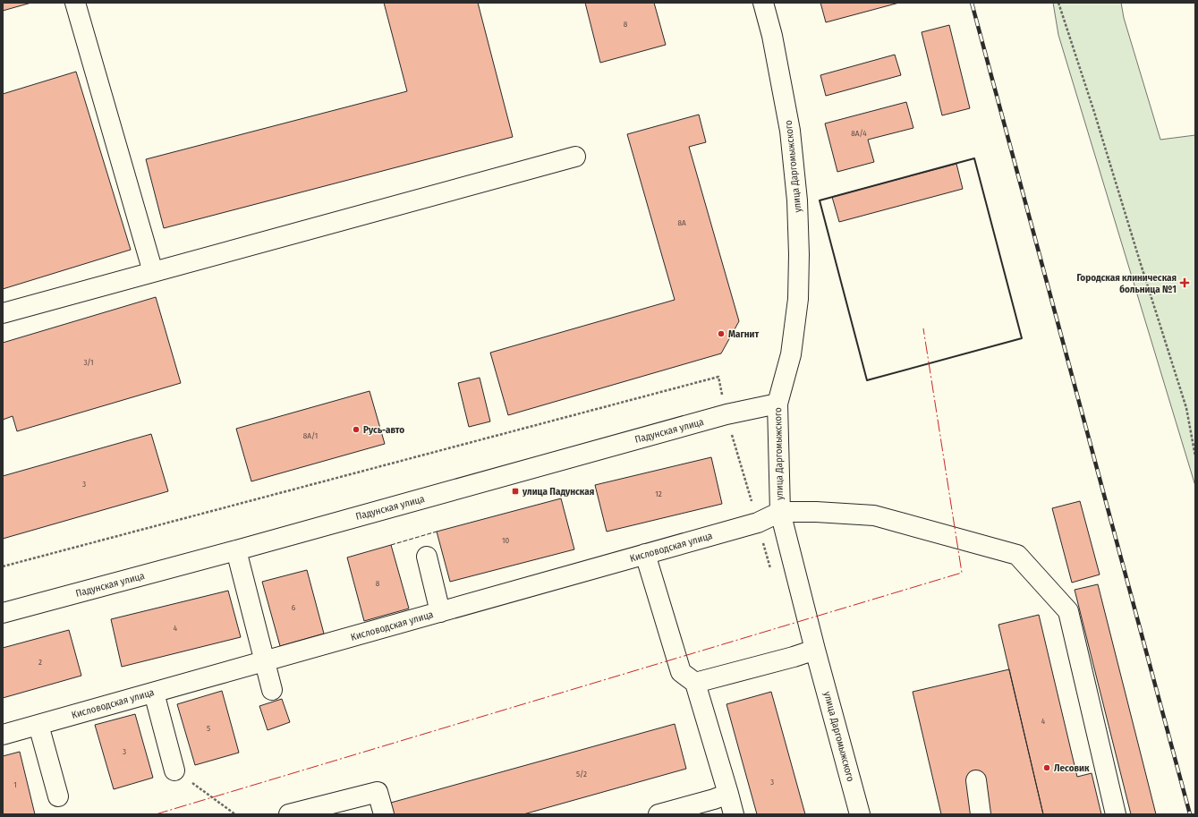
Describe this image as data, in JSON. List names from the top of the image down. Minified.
{"streets":{"street":["улица Даргомыжского","Падунская улица","Кисловодская улица"]},"crossings":[["улица Даргомыжского","Падунская улица"],["улица Даргомыжского","Кисловодская улица"]],"places":{"health":["Городская клиническая больница №1"],"other":["Магнит","Русь-авто","Лесовик"],"transit":["улица Падунская"]},"house_numbers":["8","8А/4","8А","3/1","8А/1","3","12","10","8","6","4","2","4","5","3","5/2","3","1"]}
